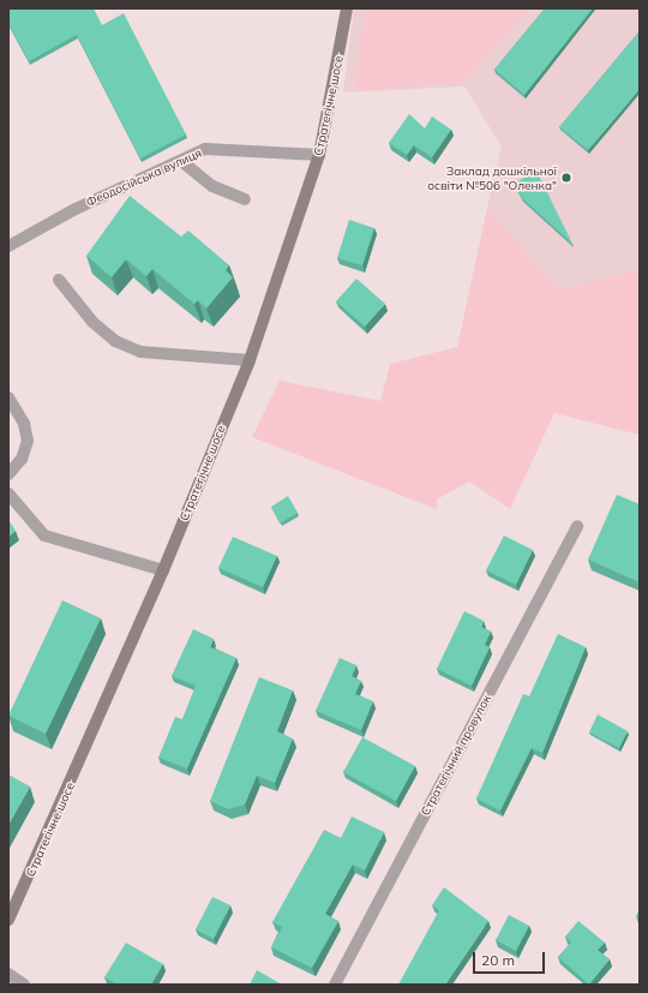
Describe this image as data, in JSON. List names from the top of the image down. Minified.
{"streets":{"street":["Стратегічне шосе","Феодосійська вулиця","Стратегічний провулок"]},"crossings":[["Стратегічне шосе","Феодосійська вулиця"]],"places":["Заклад дошкільної освіти №506 \"Оленка\""],"scale_bar":"20 m"}
